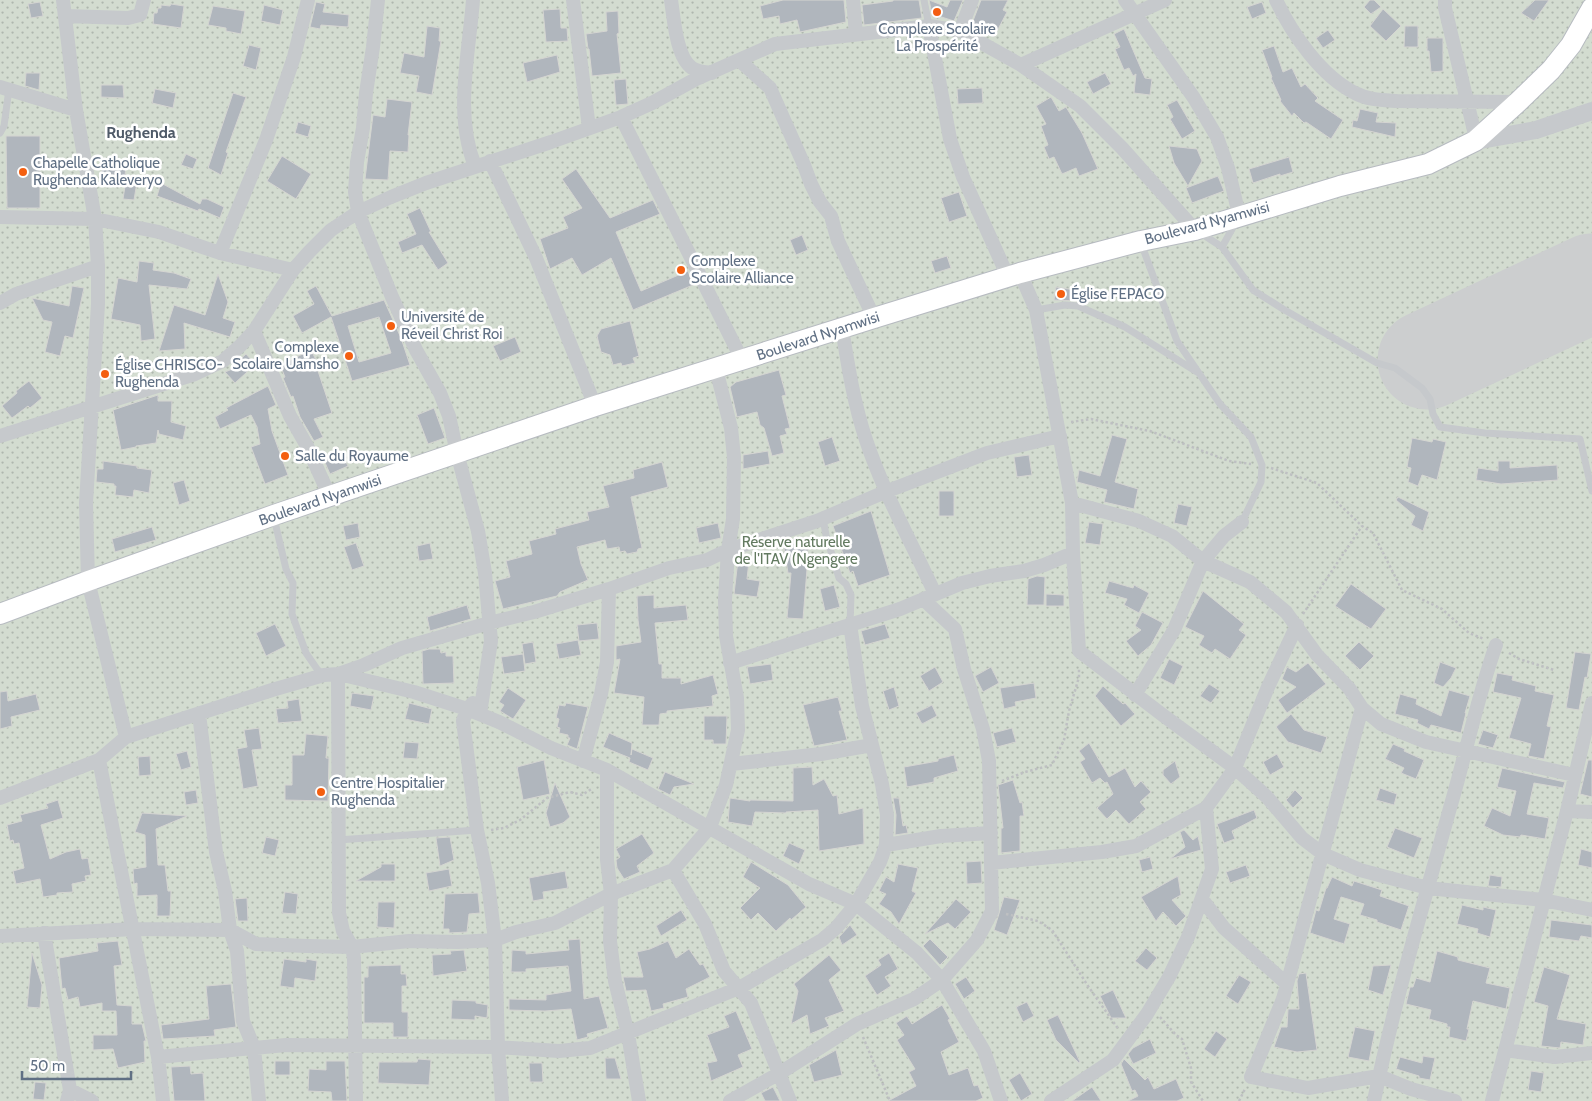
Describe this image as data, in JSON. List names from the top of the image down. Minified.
{"streets":{"main road":["Boulevard Nyamwisi"]},"districts":["Rughenda"],"parks":["Réserve naturelle de l'ITAV (Ngengere"],"places":["Complexe Scolaire La Prospérité","Chapelle Catholique Rughenda Kaleveryo","Complexe Scolaire Alliance","Église FEPACO","Université de Réveil Christ Roi","Complexe Scolaire Uamsho","Église CHRISCO- Rughenda","Salle du Royaume","Centre Hospitalier Rughenda"],"scale_bar":"50 m"}
